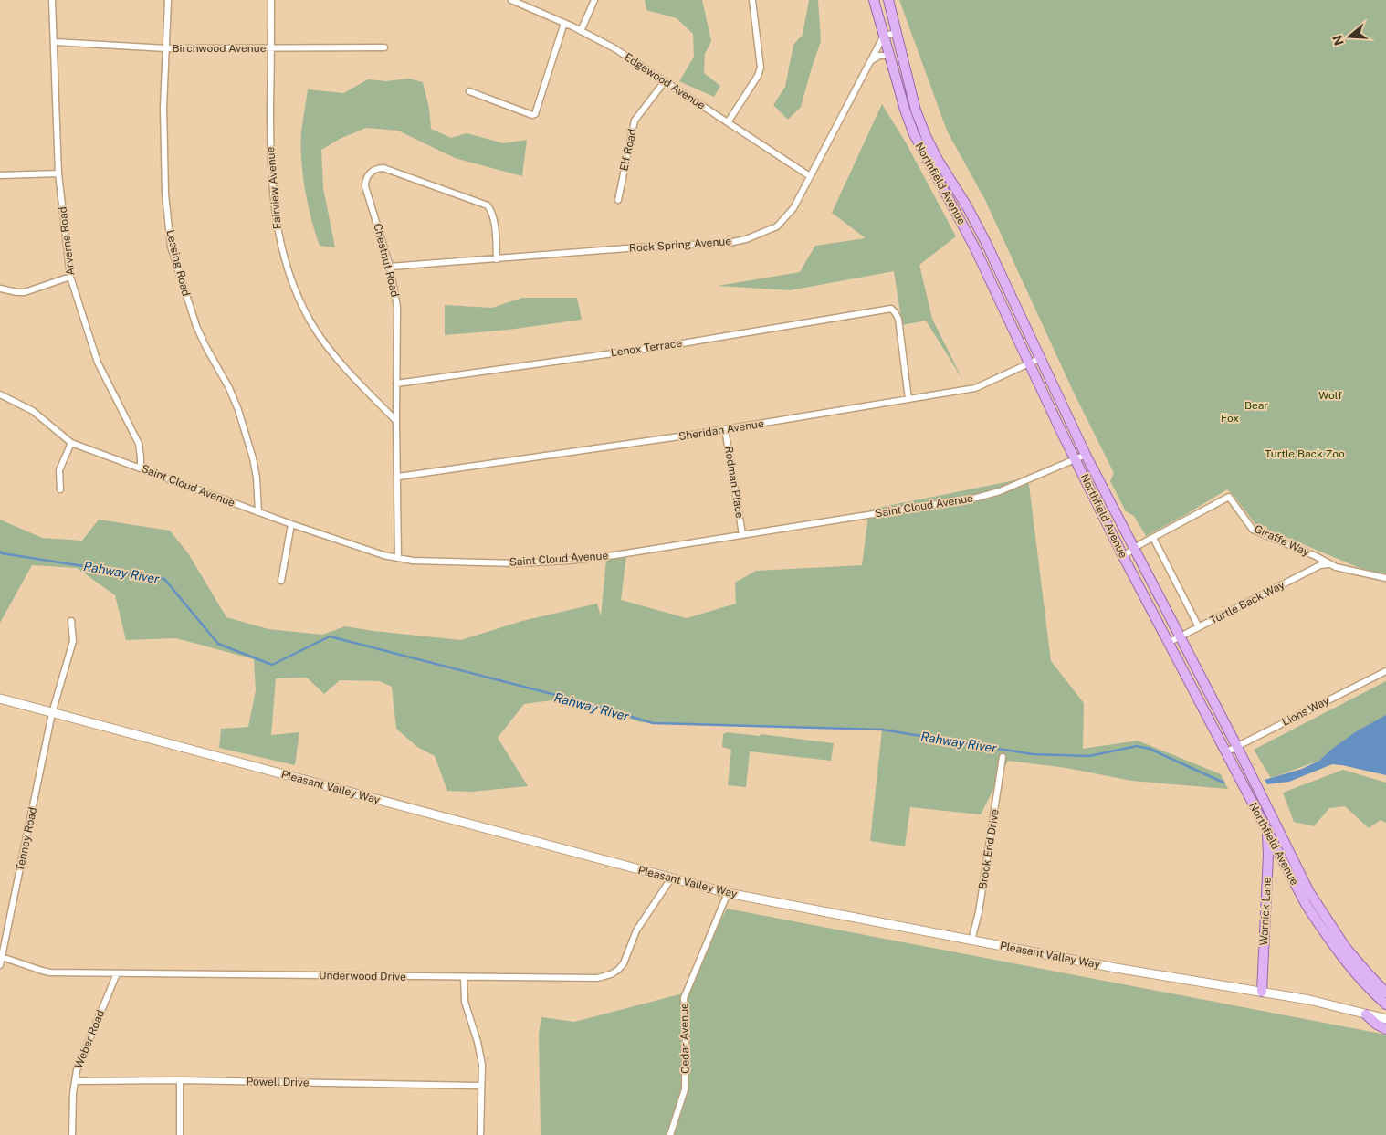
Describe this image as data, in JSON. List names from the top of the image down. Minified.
{"streets":{"main road":["Northfield Avenue","Pleasant Valley Way","Warnick Lane"],"street":["Birchwood Avenue","Edgewood Avenue","Elf Road","Fairview Avenue","Arverne Road","Rock Spring Avenue","Chestnut Road","Lessing Road","Lenox Terrace","Sheridan Avenue","Rodman Place","Saint Cloud Avenue","Giraffe Way","Turtle Back Way","Lions Way","Tenney Road","Brook End Drive","Underwood Drive","Cedar Avenue","Weber Road","Powell Drive"]},"crossings":[["Birchwood Avenue","Fairview Avenue"],["Birchwood Avenue","Arverne Road"],["Birchwood Avenue","Lessing Road"],["Edgewood Avenue","Elf Road"],["Edgewood Avenue","Rock Spring Avenue"],["Northfield Avenue","Rock Spring Avenue"],["Northfield Avenue","Sheridan Avenue"],["Northfield Avenue","Saint Cloud Avenue"],["Northfield Avenue","Giraffe Way"],["Northfield Avenue","Turtle Back Way"],["Northfield Avenue","Lions Way"],["Northfield Avenue","Warnick Lane"],["Fairview Avenue","Chestnut Road"],["Arverne Road","Saint Cloud Avenue"],["Rock Spring Avenue","Chestnut Road"],["Chestnut Road","Lenox Terrace"],["Chestnut Road","Sheridan Avenue"],["Chestnut Road","Saint Cloud Avenue"],["Lessing Road","Saint Cloud Avenue"],["Lenox Terrace","Sheridan Avenue"],["Sheridan Avenue","Rodman Place"],["Rodman Place","Saint Cloud Avenue"],["Giraffe Way","Turtle Back Way"],["Pleasant Valley Way","Tenney Road"],["Pleasant Valley Way","Brook End Drive"],["Pleasant Valley Way","Warnick Lane"],["Pleasant Valley Way","Underwood Drive"],["Pleasant Valley Way","Cedar Avenue"],["Tenney Road","Underwood Drive"],["Underwood Drive","Weber Road"],["Weber Road","Powell Drive"]],"water":["Rahway River"],"parks":["Wolf","Bear","Fox","Turtle Back Zoo"],"north":"left"}
